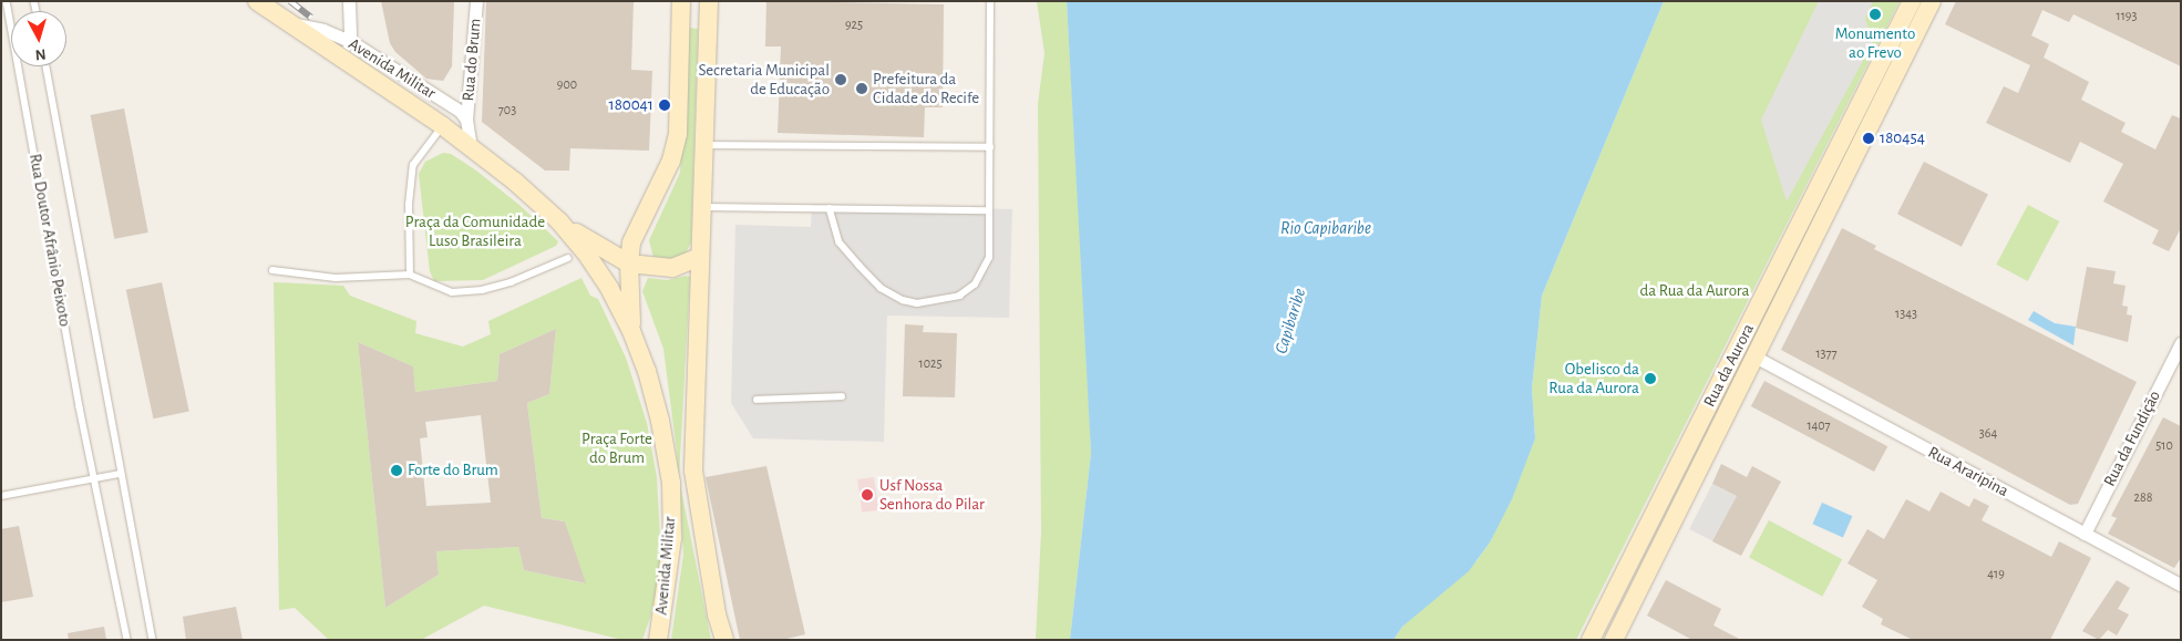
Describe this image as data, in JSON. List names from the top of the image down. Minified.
{"streets":{"main road":["Avenida Militar","Rua da Aurora"],"street":["Rua do Brum","Rua da Fundição","Rua Araripina"],"lane":["Rua Doutor Afrânio Peixoto"]},"crossings":[["Rua do Brum","Avenida Militar"],["Rua da Aurora","Rua Araripina"],["Rua da Fundição","Rua Araripina"]],"water":["Rio Capibaribe","Capibaribe"],"parks":["Praça da Comunidade Luso Brasileira","da Rua da Aurora","Praça Forte do Brum"],"places":["Monumento ao Frevo","Secretaria Municipal de Educação","Prefeitura da Cidade do Recife","180041","180454","Obelisco da Rua da Aurora","Forte do Brum","Usf Nossa Senhora do Pilar"],"house_numbers":["1193","925","900","703","1343","1377","1025","1407","364","510","288","419"],"north":"bottom"}
